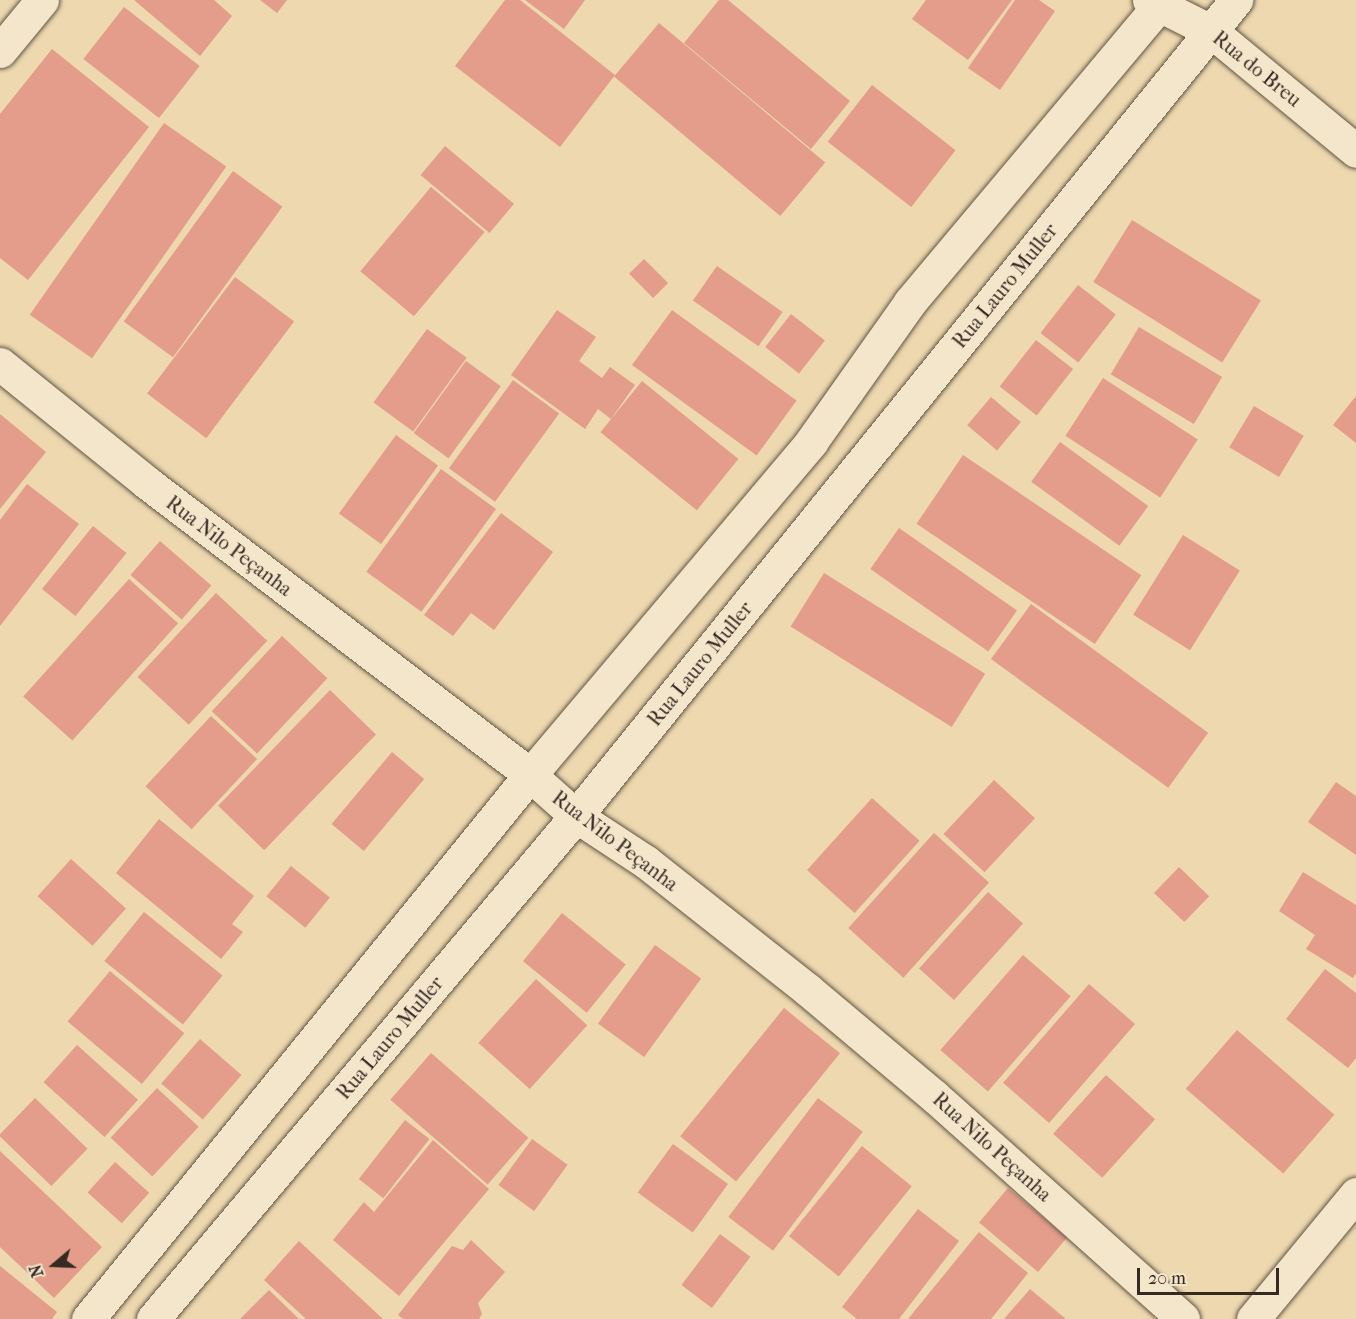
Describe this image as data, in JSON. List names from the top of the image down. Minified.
{"streets":{"street":["Rua do Breu","Rua Lauro Muller","Rua Nilo Peçanha"]},"crossings":[["Rua do Breu","Rua Lauro Muller"],["Rua Lauro Muller","Rua Nilo Peçanha"]],"scale_bar":"20 m","north":"left"}
